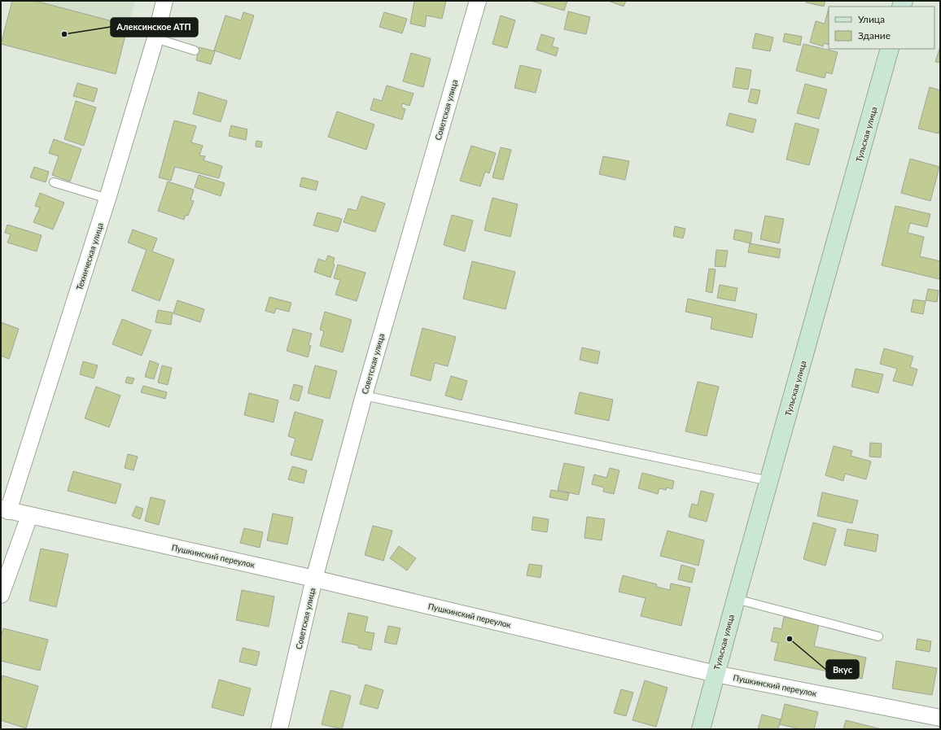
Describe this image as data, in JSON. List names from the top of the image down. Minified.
{"streets":{"main road":["Тульская улица"],"street":["Советская улица","Техническая улица","Пушкинский переулок"]},"crossings":[["Советская улица","Пушкинский переулок"],["Тульская улица","Пушкинский переулок"],["Техническая улица","Пушкинский переулок"]],"places":["Алексинское АТП","Вкус"],"legend":["Улица","Здание"]}
